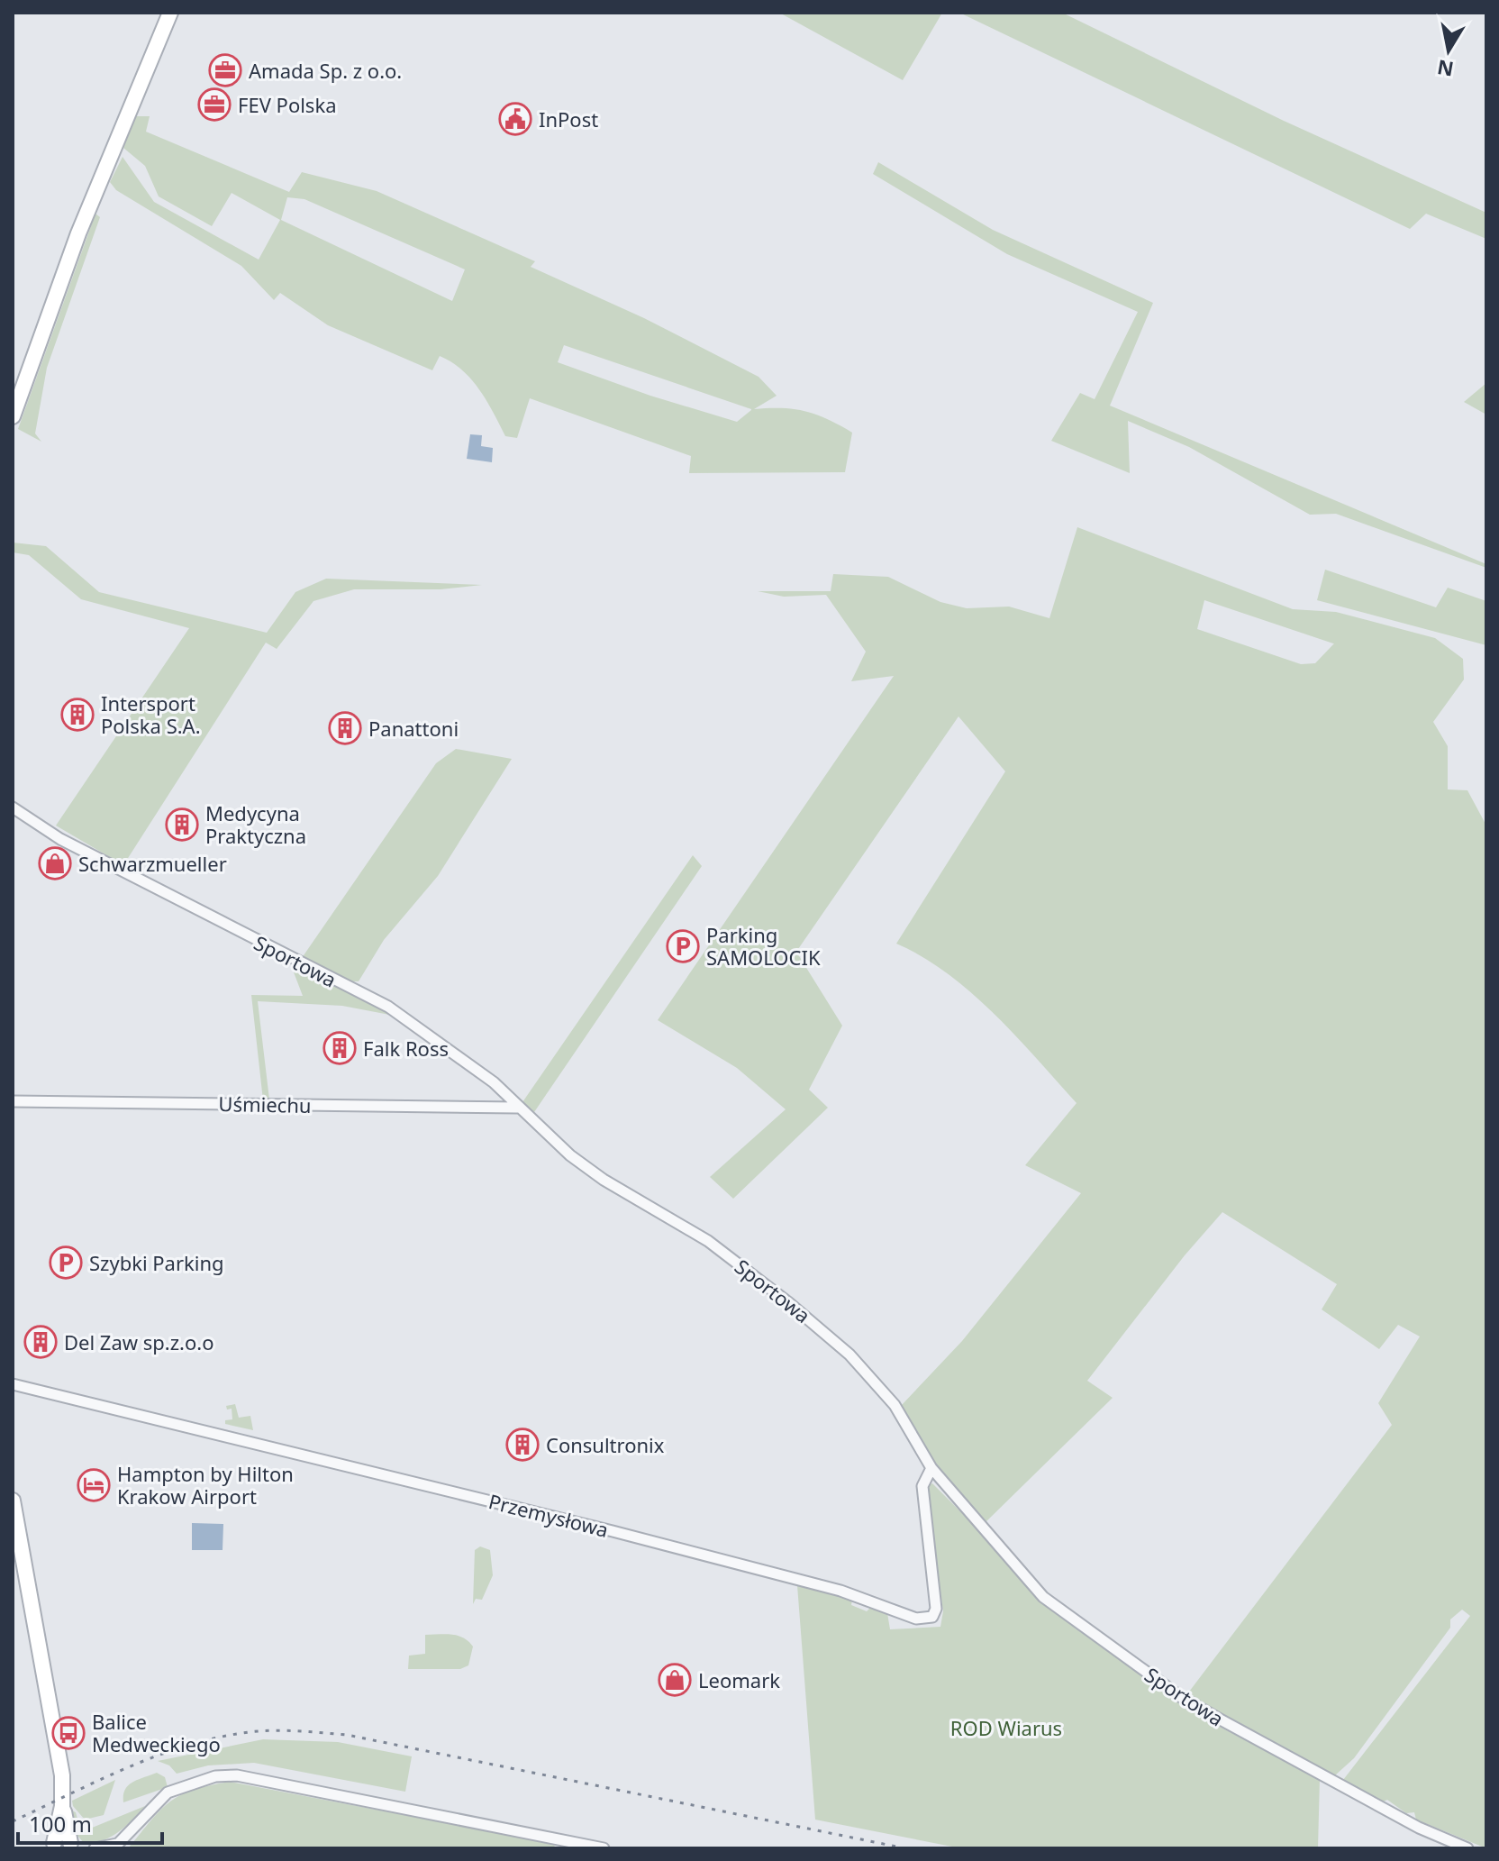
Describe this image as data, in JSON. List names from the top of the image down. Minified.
{"streets":{"street":["Sportowa","Uśmiechu","Przemysłowa"]},"crossings":[["Sportowa","Uśmiechu"],["Sportowa","Przemysłowa"]],"parks":["ROD Wiarus"],"places":{"office":["Amada Sp. z o.o.","FEV Polska"],"public building":["InPost"],"building":["Intersport Polska S.A.","Panattoni","Medycyna Praktyczna","Falk Ross","Del Zaw sp.z.o.o","Consultronix"],"shop":["Schwarzmueller","Leomark"],"parking":["Parking SAMOLOCIK","Szybki Parking"],"hotel":["Hampton by Hilton Krakow Airport"],"bus stop":["Balice Medweckiego"]},"scale_bar":"100 m","north":"bottom"}
